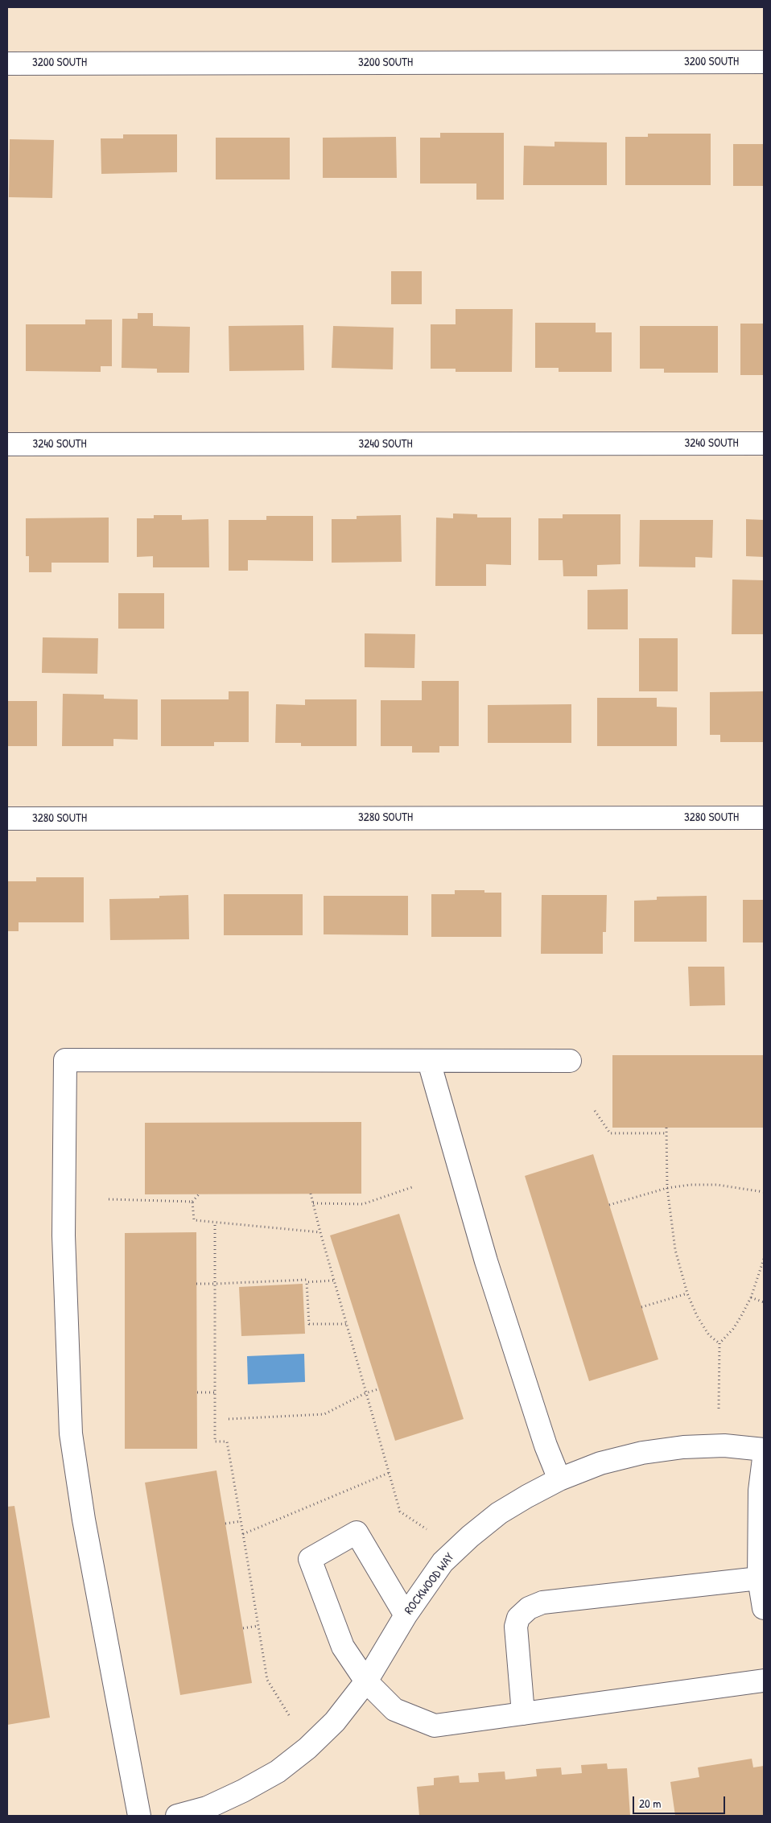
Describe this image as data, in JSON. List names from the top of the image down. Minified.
{"streets":{"street":["3200 SOUTH","3240 SOUTH","3280 SOUTH","ROCKWOOD WAY"]},"scale_bar":"20 m"}
